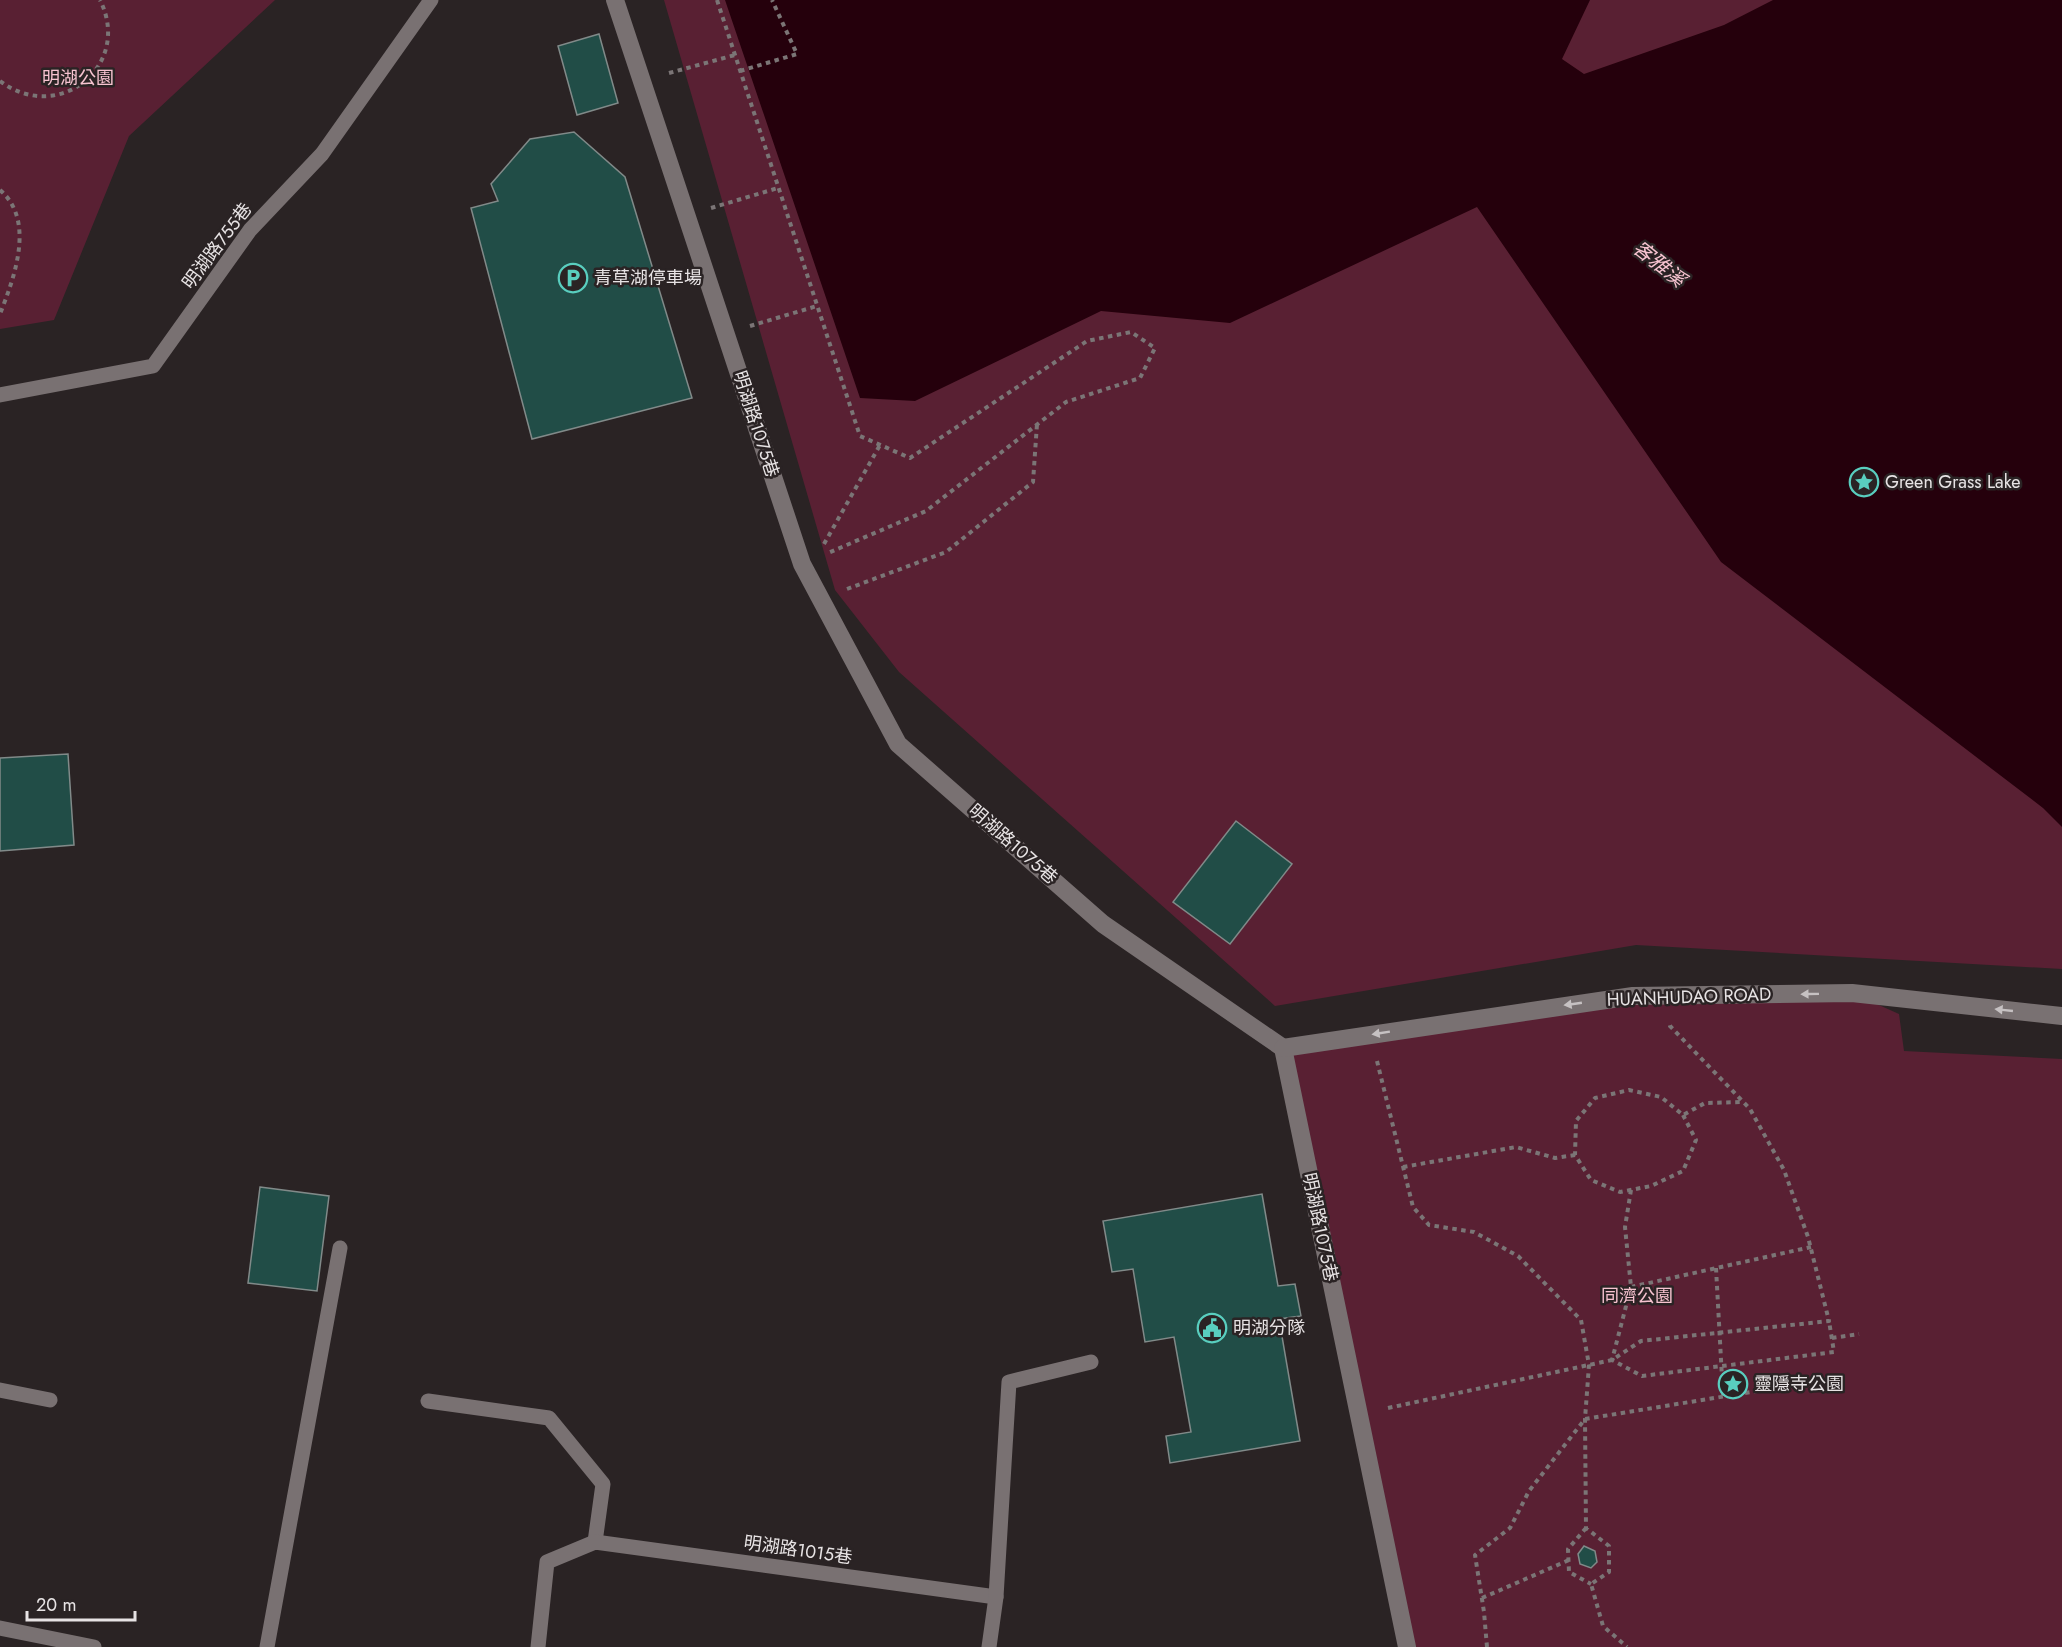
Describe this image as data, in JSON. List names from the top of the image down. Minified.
{"streets":{"street":["明湖路1075巷","HUANHUDAO ROAD"],"lane":["明湖路755巷","明湖路1015巷"]},"crossings":[["明湖路1075巷","HUANHUDAO ROAD"]],"one_way":["HUANHUDAO ROAD"],"water":["客雅溪"],"parks":["明湖公園","同濟公園"],"places":{"parking":["青草湖停車場"],"place":["Green Grass Lake","靈隱寺公園"],"public building":["明湖分隊"]},"scale_bar":"20 m"}
